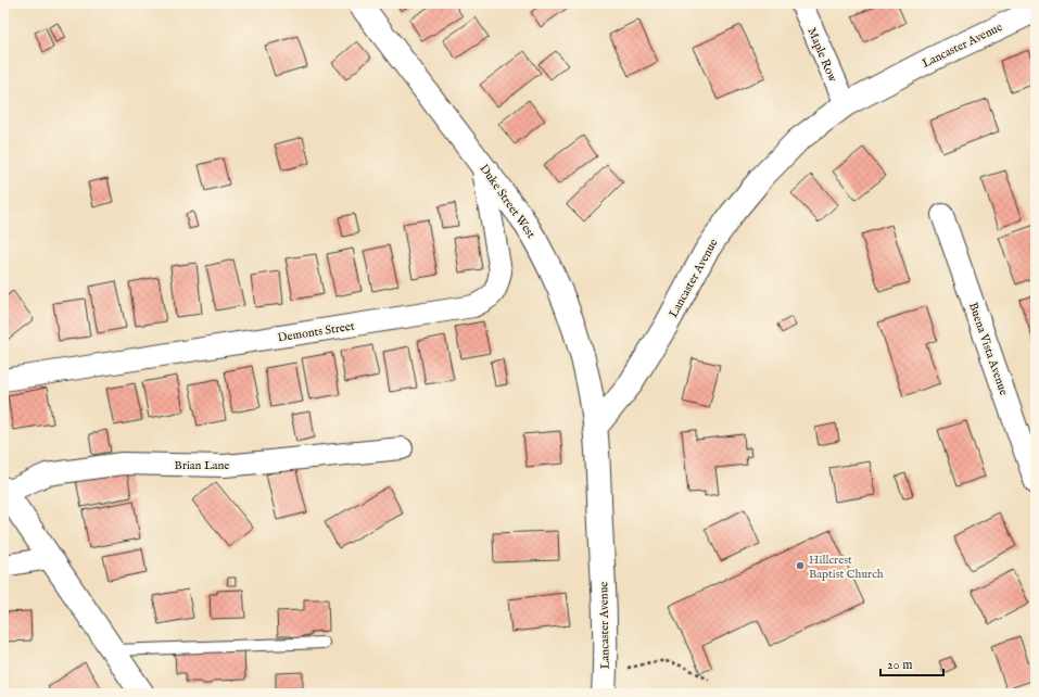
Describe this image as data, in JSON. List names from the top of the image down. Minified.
{"streets":{"street":["Lancaster Avenue","Maple Row","Duke Street West","Demonts Street","Buena Vista Avenue","Brian Lane"]},"crossings":[["Lancaster Avenue","Maple Row"],["Lancaster Avenue","Duke Street West"],["Duke Street West","Demonts Street"]],"places":["Hillcrest Baptist Church"],"scale_bar":"20 m"}
